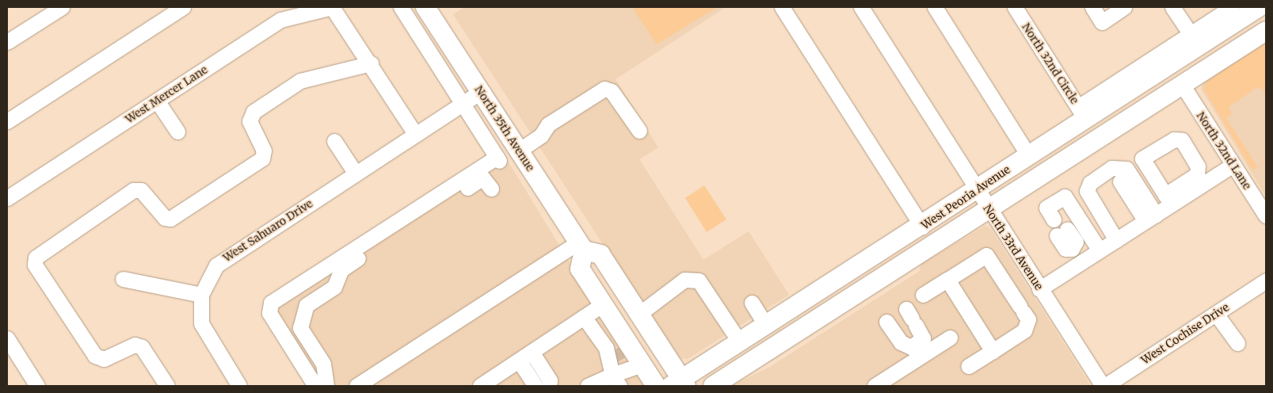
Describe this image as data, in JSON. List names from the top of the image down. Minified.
{"streets":{"main road":["North 35th Avenue","West Peoria Avenue"],"street":["North 32nd Circle","West Mercer Lane","North 32nd Lane","West Sahuaro Drive","North 33rd Avenue","West Cochise Drive"]},"crossings":[["North 32nd Circle","West Peoria Avenue"],["North 35th Avenue","West Sahuaro Drive"],["North 32nd Lane","West Peoria Avenue"],["West Peoria Avenue","North 33rd Avenue"],["North 33rd Avenue","West Cochise Drive"]]}
